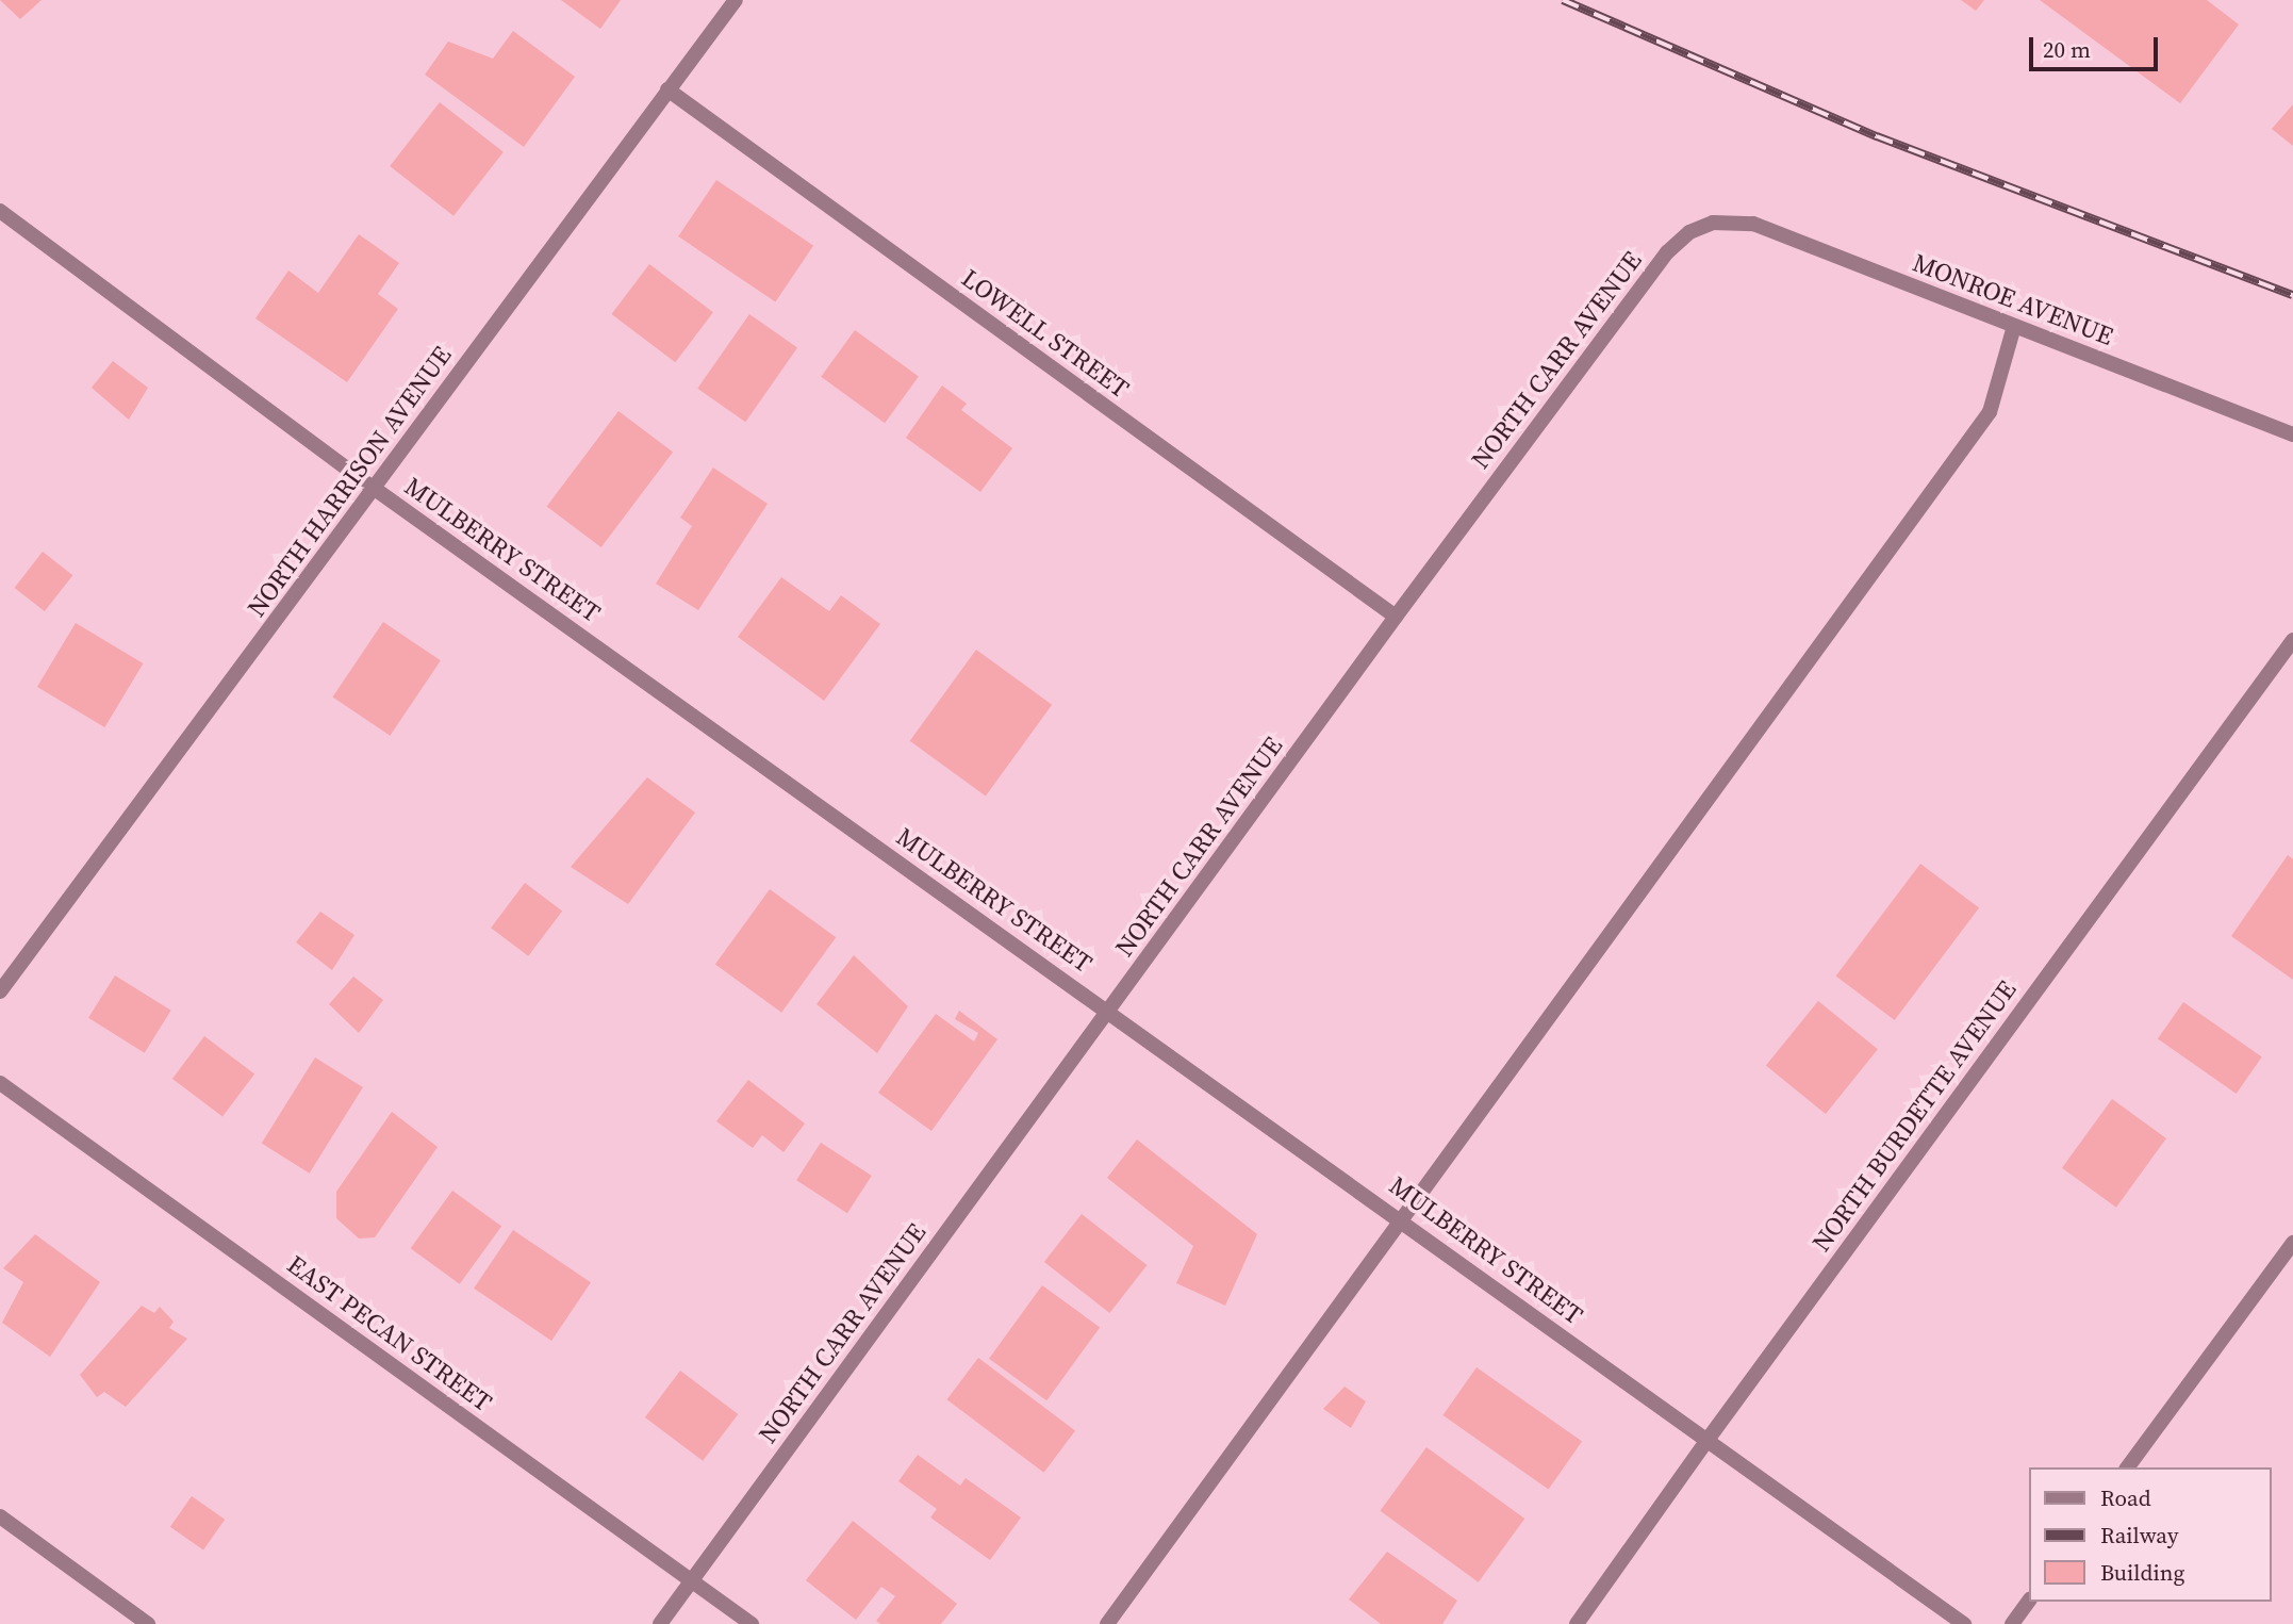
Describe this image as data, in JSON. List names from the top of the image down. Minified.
{"streets":{"street":["MONROE AVENUE","LOWELL STREET","NORTH CARR AVENUE","NORTH HARRISON AVENUE","MULBERRY STREET","NORTH BURDETTE AVENUE","EAST PECAN STREET"]},"crossings":[["MONROE AVENUE","NORTH CARR AVENUE"],["LOWELL STREET","NORTH CARR AVENUE"],["LOWELL STREET","NORTH HARRISON AVENUE"],["NORTH CARR AVENUE","MULBERRY STREET"],["NORTH CARR AVENUE","EAST PECAN STREET"],["NORTH HARRISON AVENUE","MULBERRY STREET"],["MULBERRY STREET","NORTH BURDETTE AVENUE"]],"legend":["Road","Railway","Building"],"scale_bar":"20 m"}
